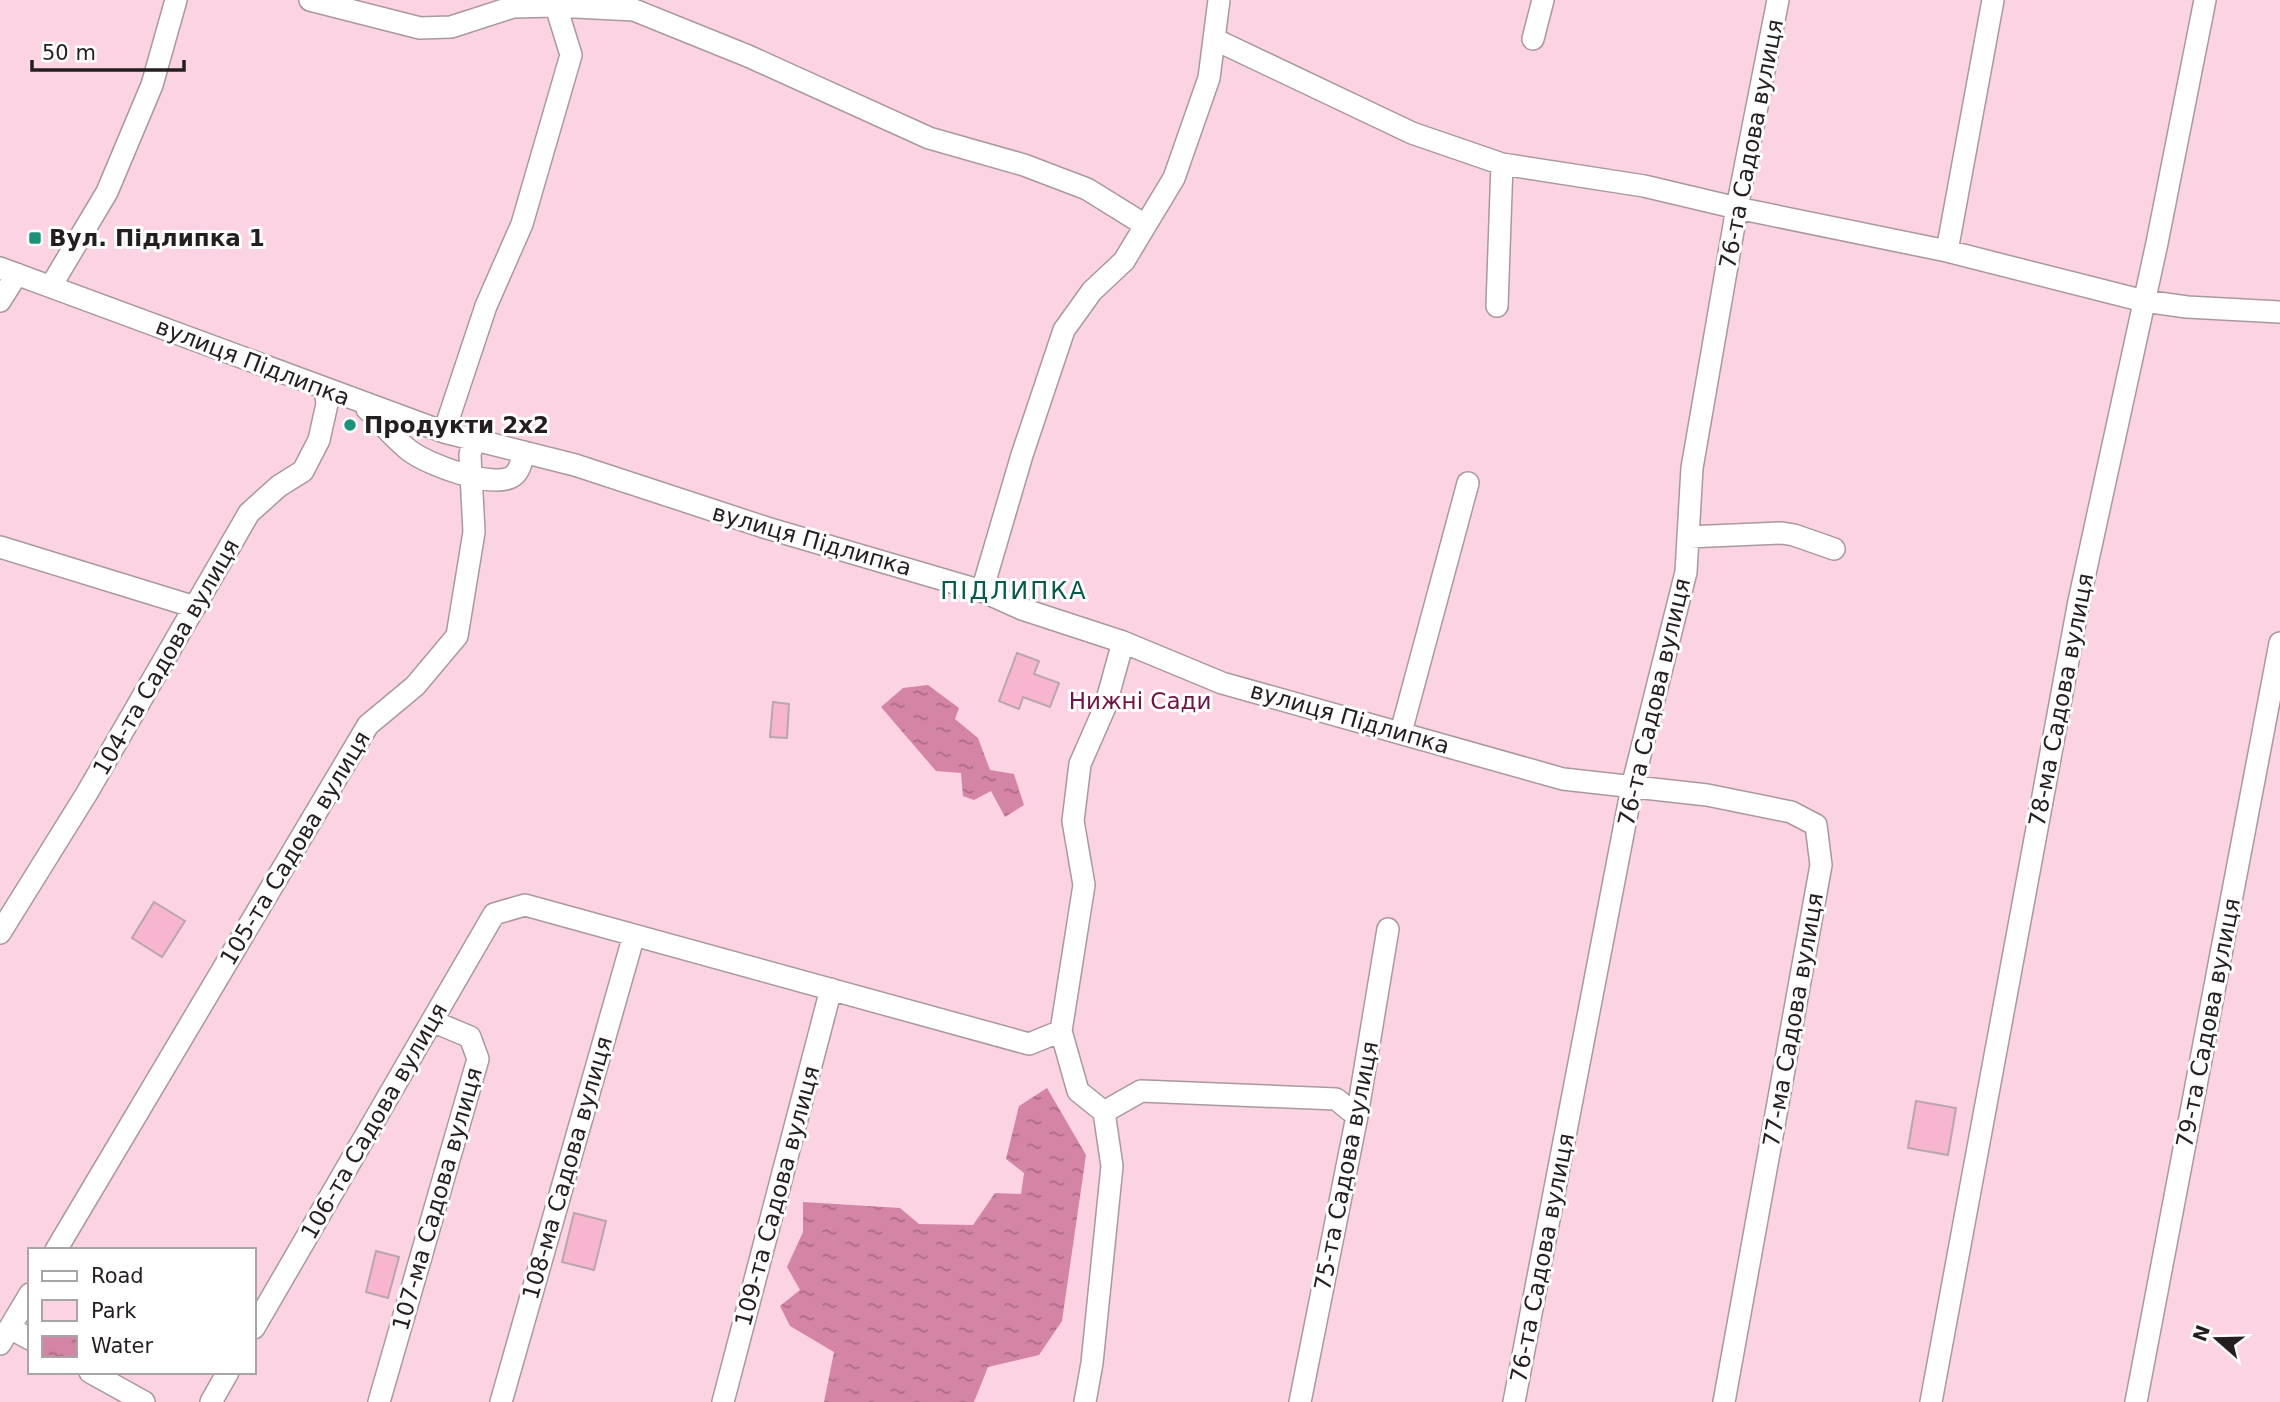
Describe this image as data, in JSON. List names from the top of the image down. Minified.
{"streets":{"street":["76-та Садова вулиця","вулиця Підлипка","104-та Садова вулиця","78-ма Садова вулиця","105-та Садова вулиця","77-ма Садова вулиця","79-та Садова вулиця","106-та Садова вулиця","75-та Садова вулиця","108-ма Садова вулиця","109-та Садова вулиця","107-ма Садова вулиця"]},"crossings":[["76-та Садова вулиця","вулиця Підлипка"],["76-та Садова вулиця","77-ма Садова вулиця"],["вулиця Підлипка","104-та Садова вулиця"],["вулиця Підлипка","105-та Садова вулиця"],["вулиця Підлипка","77-ма Садова вулиця"],["106-та Садова вулиця","108-ма Садова вулиця"],["106-та Садова вулиця","107-ма Садова вулиця"]],"districts":["ПІДЛИПКА"],"parks":["Нижні Сади"],"places":{"transit":["Вул. Підлипка 1"],"other":["Продукти 2х2"]},"legend":["Road","Park","Water"],"scale_bar":"50 m","north":"left"}
